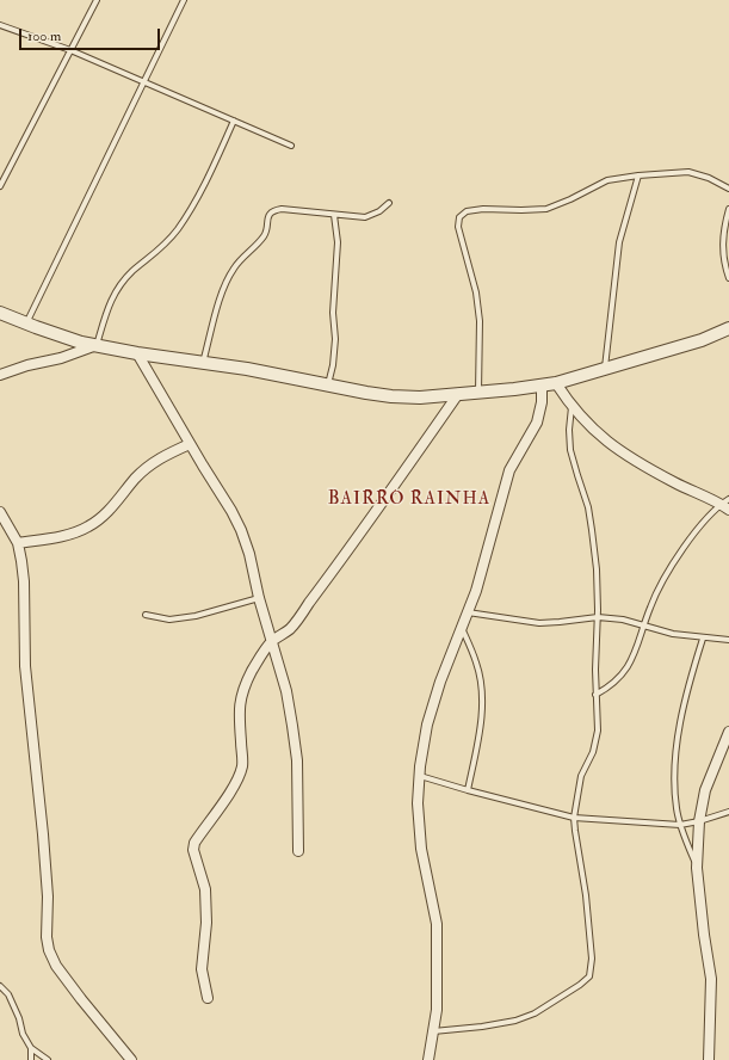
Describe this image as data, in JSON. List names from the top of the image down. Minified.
{"districts":["BAIRRO RAINHA"],"scale_bar":"100 m"}
